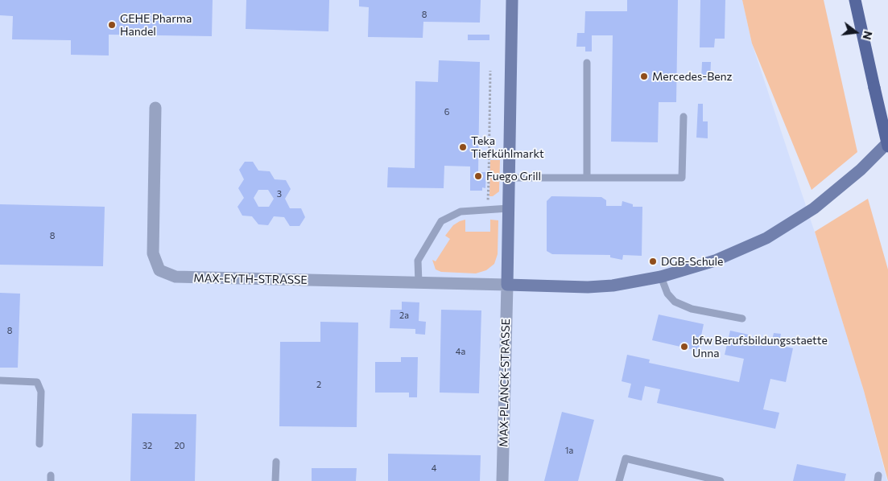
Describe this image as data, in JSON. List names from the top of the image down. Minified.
{"streets":{"main road":["MAX-PLANCK-STRASSE"],"street":["MAX-EYTH-STRASSE"]},"crossings":[["MAX-EYTH-STRASSE","MAX-PLANCK-STRASSE"]],"places":["GEHE Pharma Handel","Mercedes-Benz","Teka Tiefkühlmarkt","Fuego Grill","DGB-Schule","bfw Berufsbildungsstaette Unna"],"house_numbers":["8","6","3","8","2a","8","4a","2","32","20","1a","4"],"north":"right"}
